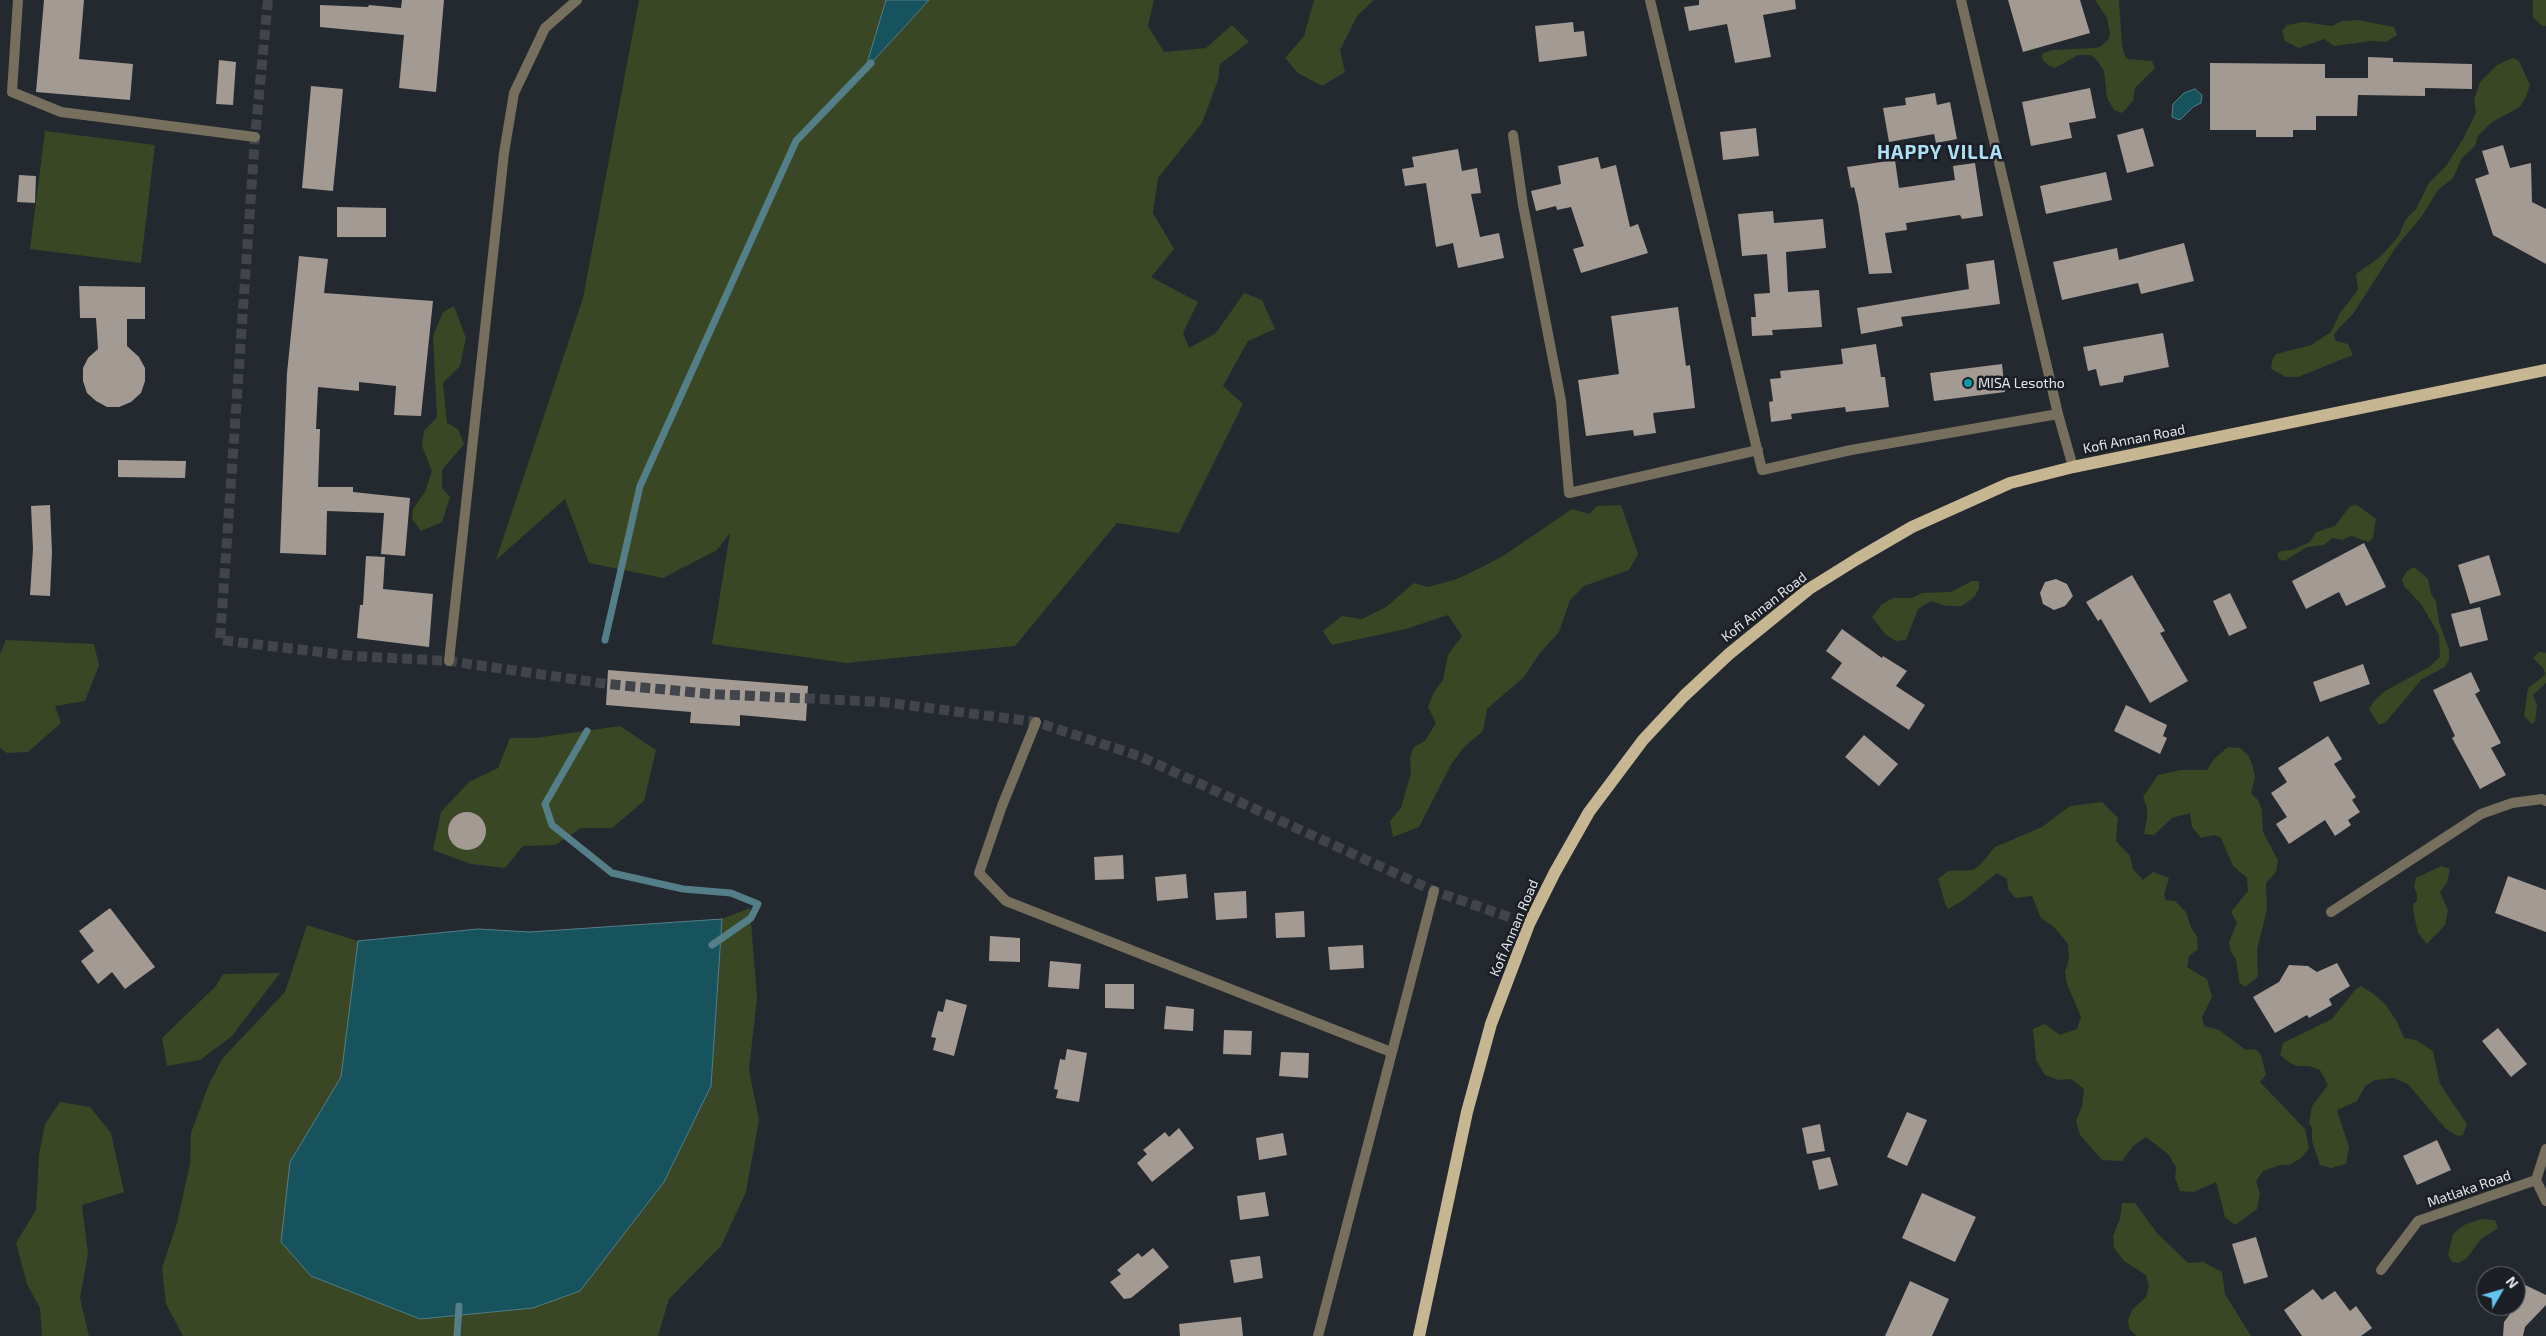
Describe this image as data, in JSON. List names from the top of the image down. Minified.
{"streets":{"main road":["Kofi Annan Road"],"street":["Matlaka Road"]},"districts":["HAPPY VILLA"],"places":["MISA Lesotho"],"north":"top right"}
